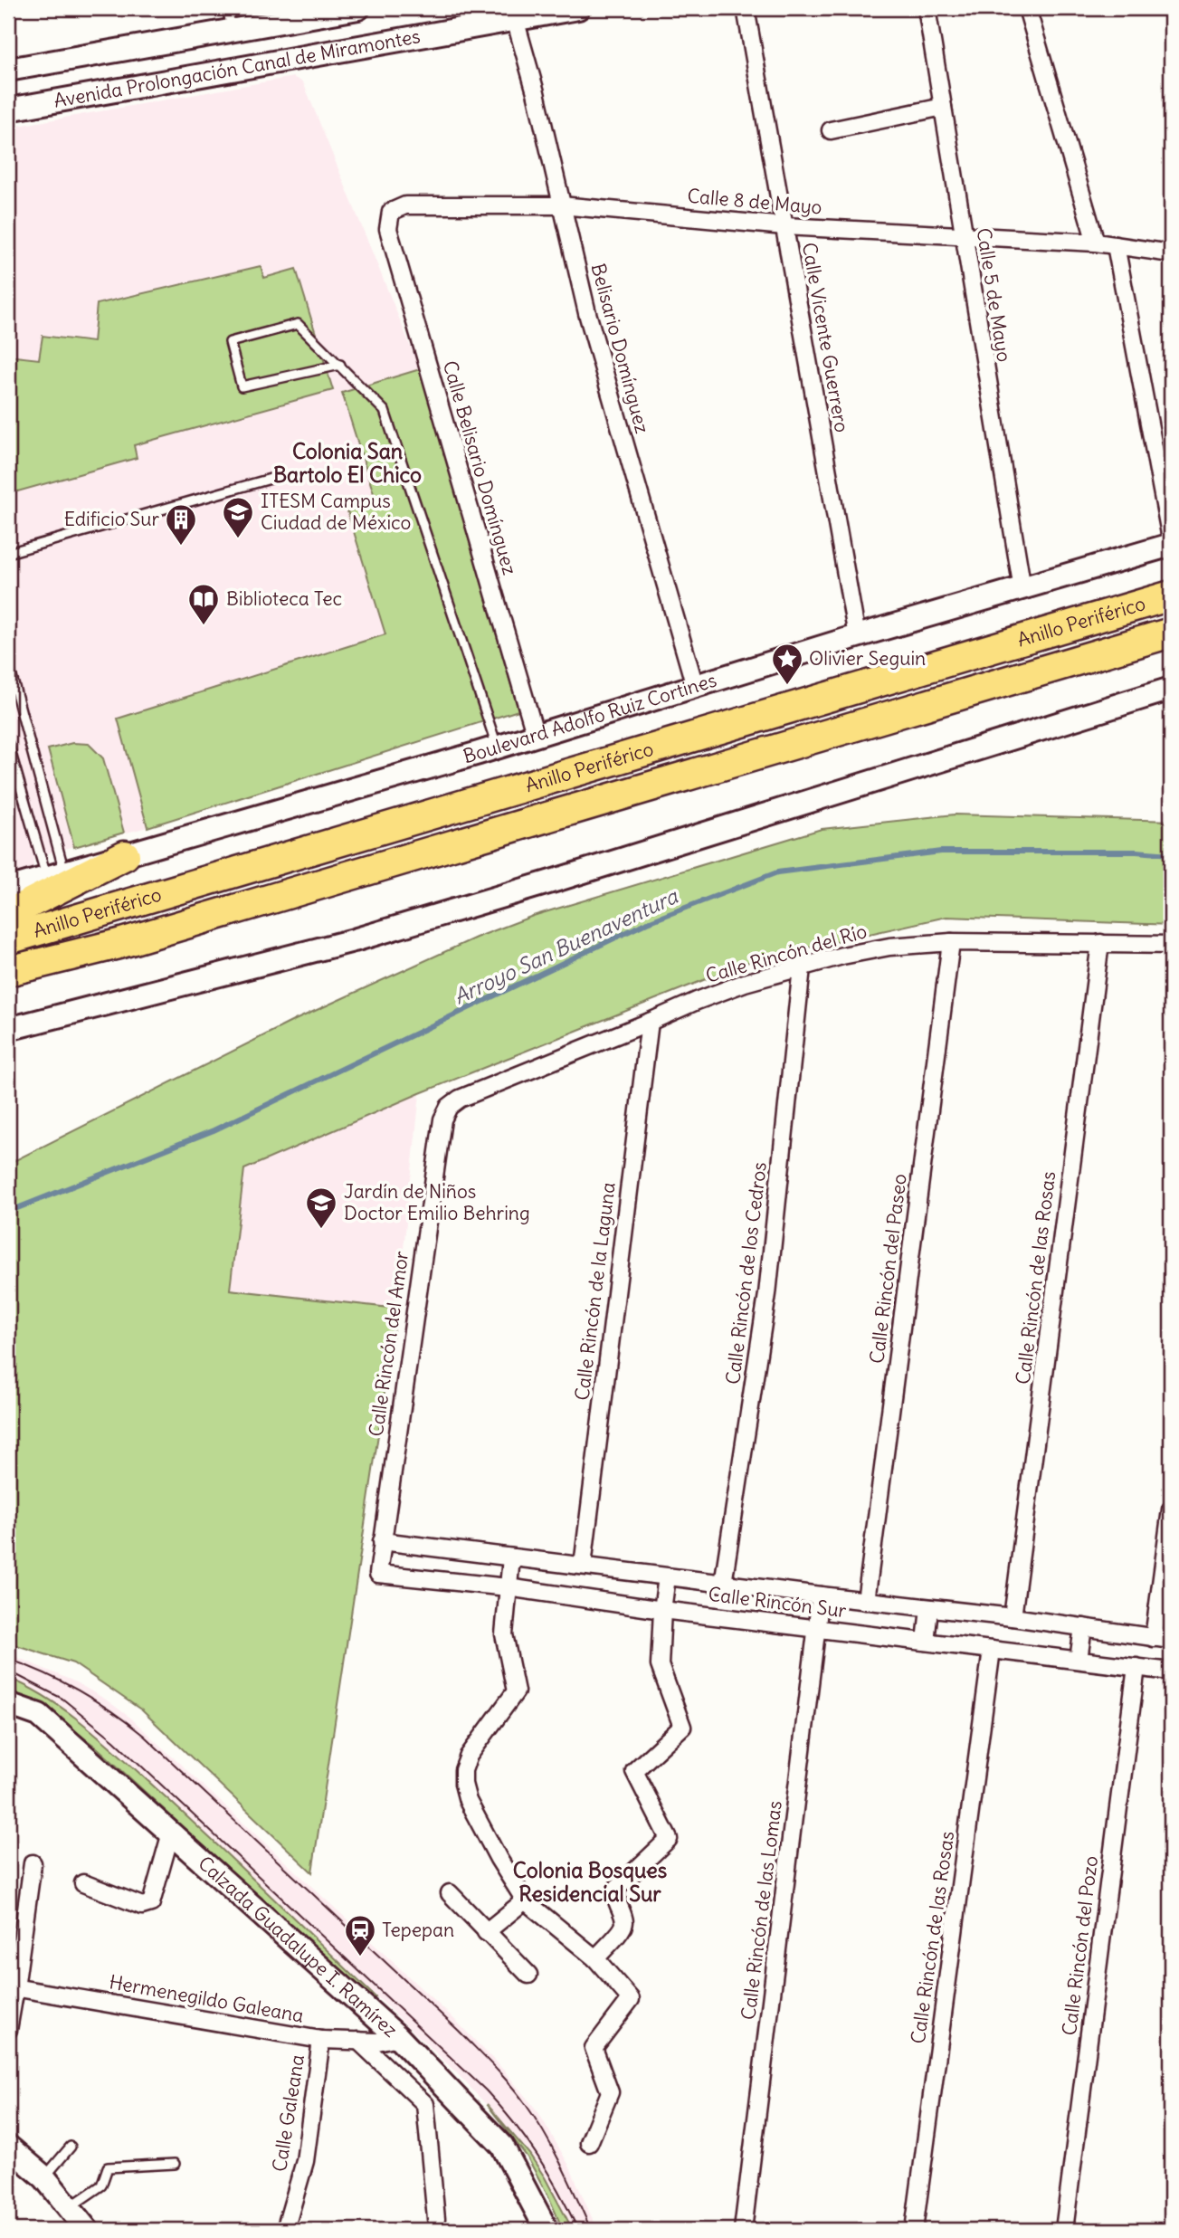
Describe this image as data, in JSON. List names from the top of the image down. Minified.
{"streets":{"highway":["Anillo Periférico"],"main road":["Avenida Prolongación Canal de Miramontes","Boulevard Adolfo Ruiz Cortines","Calzada Guadalupe I. Ramírez"],"street":["Calle 8 de Mayo","Calle 5 de Mayo","Calle Vicente Guerrero","Belisario Domínguez","Calle Belisario Domínguez","Calle Rincón del Río","Calle Rincón del Paseo","Calle Rincón de los Cedros","Calle Rincón de las Rosas","Calle Rincón de la Laguna","Calle Rincón del Amor","Calle Rincón Sur","Calle Rincón de las Lomas","Calle Rincón del Pozo","Hermenegildo Galeana","Calle Galeana"]},"crossings":[["Avenida Prolongación Canal de Miramontes","Belisario Domínguez"],["Calle 8 de Mayo","Calle 5 de Mayo"],["Calle 8 de Mayo","Calle Vicente Guerrero"],["Calle 8 de Mayo","Belisario Domínguez"],["Calle 8 de Mayo","Calle Belisario Domínguez"],["Calle 5 de Mayo","Boulevard Adolfo Ruiz Cortines"],["Calle Vicente Guerrero","Boulevard Adolfo Ruiz Cortines"],["Belisario Domínguez","Boulevard Adolfo Ruiz Cortines"],["Calle Belisario Domínguez","Boulevard Adolfo Ruiz Cortines"],["Calle Rincón del Río","Calle Rincón del Paseo"],["Calle Rincón del Río","Calle Rincón de los Cedros"],["Calle Rincón del Río","Calle Rincón de las Rosas"],["Calle Rincón del Río","Calle Rincón de la Laguna"],["Calle Rincón del Río","Calle Rincón del Amor"],["Calle Rincón del Paseo","Calle Rincón Sur"],["Calle Rincón de los Cedros","Calle Rincón Sur"],["Calle Rincón de las Rosas","Calle Rincón Sur"],["Calle Rincón de la Laguna","Calle Rincón Sur"],["Calle Rincón del Amor","Calle Rincón Sur"],["Calle Rincón Sur","Calle Rincón de las Lomas"],["Calle Rincón Sur","Calle Rincón del Pozo"],["Calzada Guadalupe I. Ramírez","Hermenegildo Galeana"],["Hermenegildo Galeana","Calle Galeana"]],"districts":["Colonia San Bartolo El Chico","Colonia Bosques Residencial Sur"],"water":["Arroyo San Buenaventura"],"places":{"school or university":["ITESM Campus Ciudad de México","Jardín de Niños Doctor Emilio Behring"],"building":["Edificio Sur"],"library":["Biblioteca Tec"],"place":["Olivier Seguin"],"station":["Tepepan"]}}
